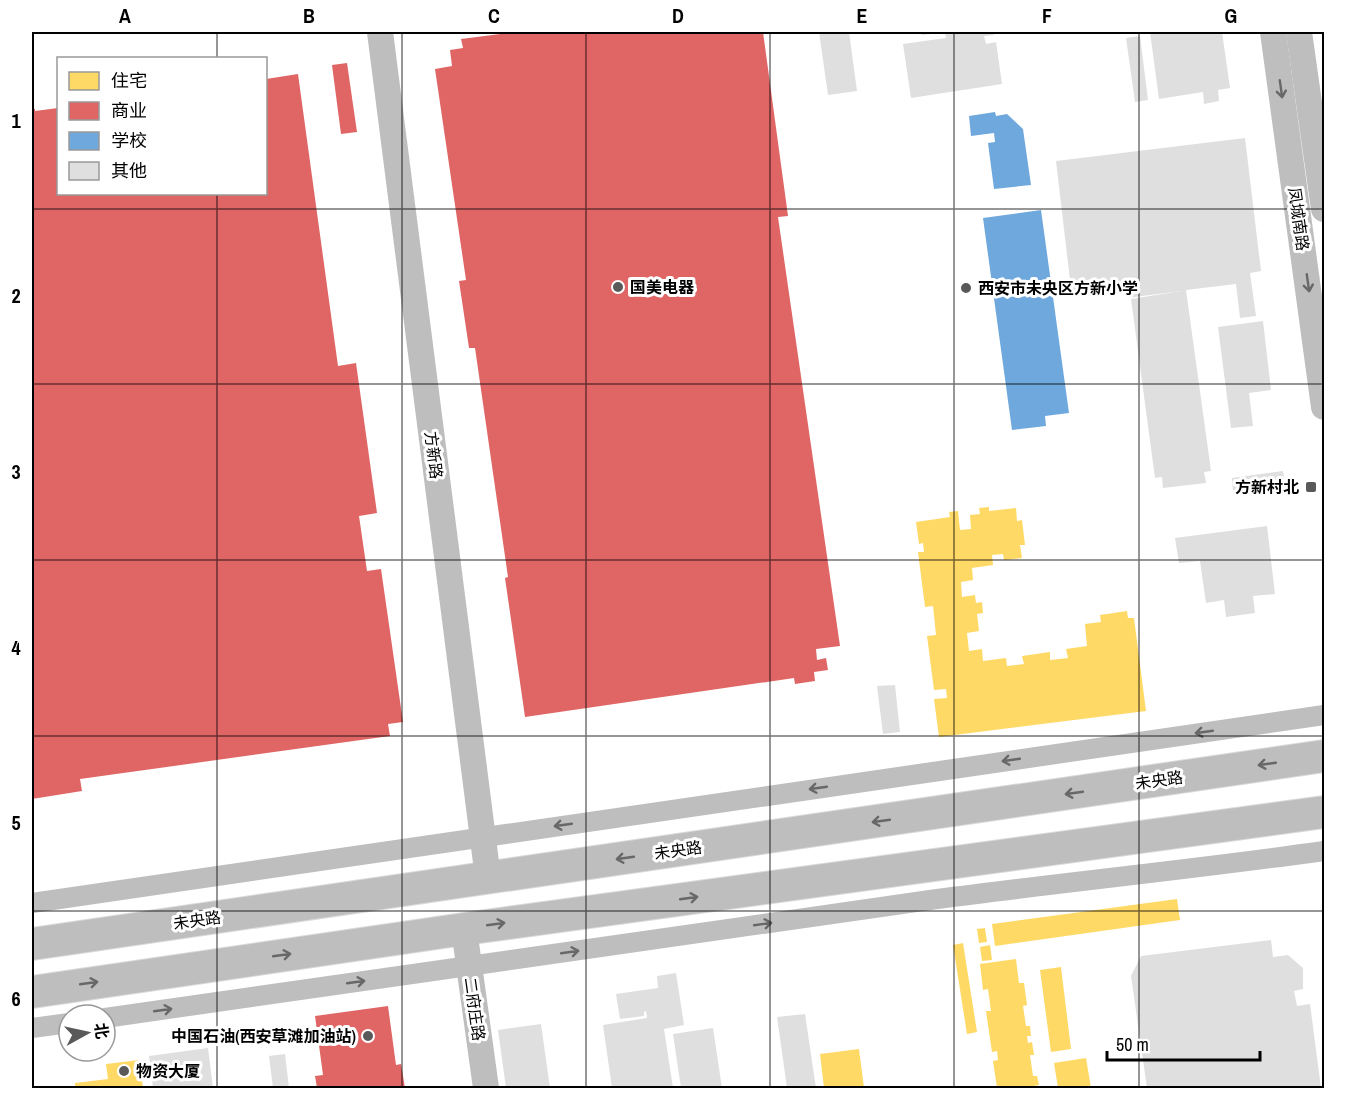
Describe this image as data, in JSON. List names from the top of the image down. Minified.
{"streets":{"main road":["未央路"],"street":["凤城南路","方新路","二府庄路"]},"crossings":[["方新路","未央路"]],"places":{"other":["国美电器","西安市未央区方新小学","中国石油(西安草滩加油站)","物资大厦"],"transit":["方新村北"]},"legend":["住宅","商业","学校","其他"],"scale_bar":"50 m","north":"right","grid":{"columns":["A","B","C","D","E","F","G"],"rows":["1","2","3","4","5","6"]}}
